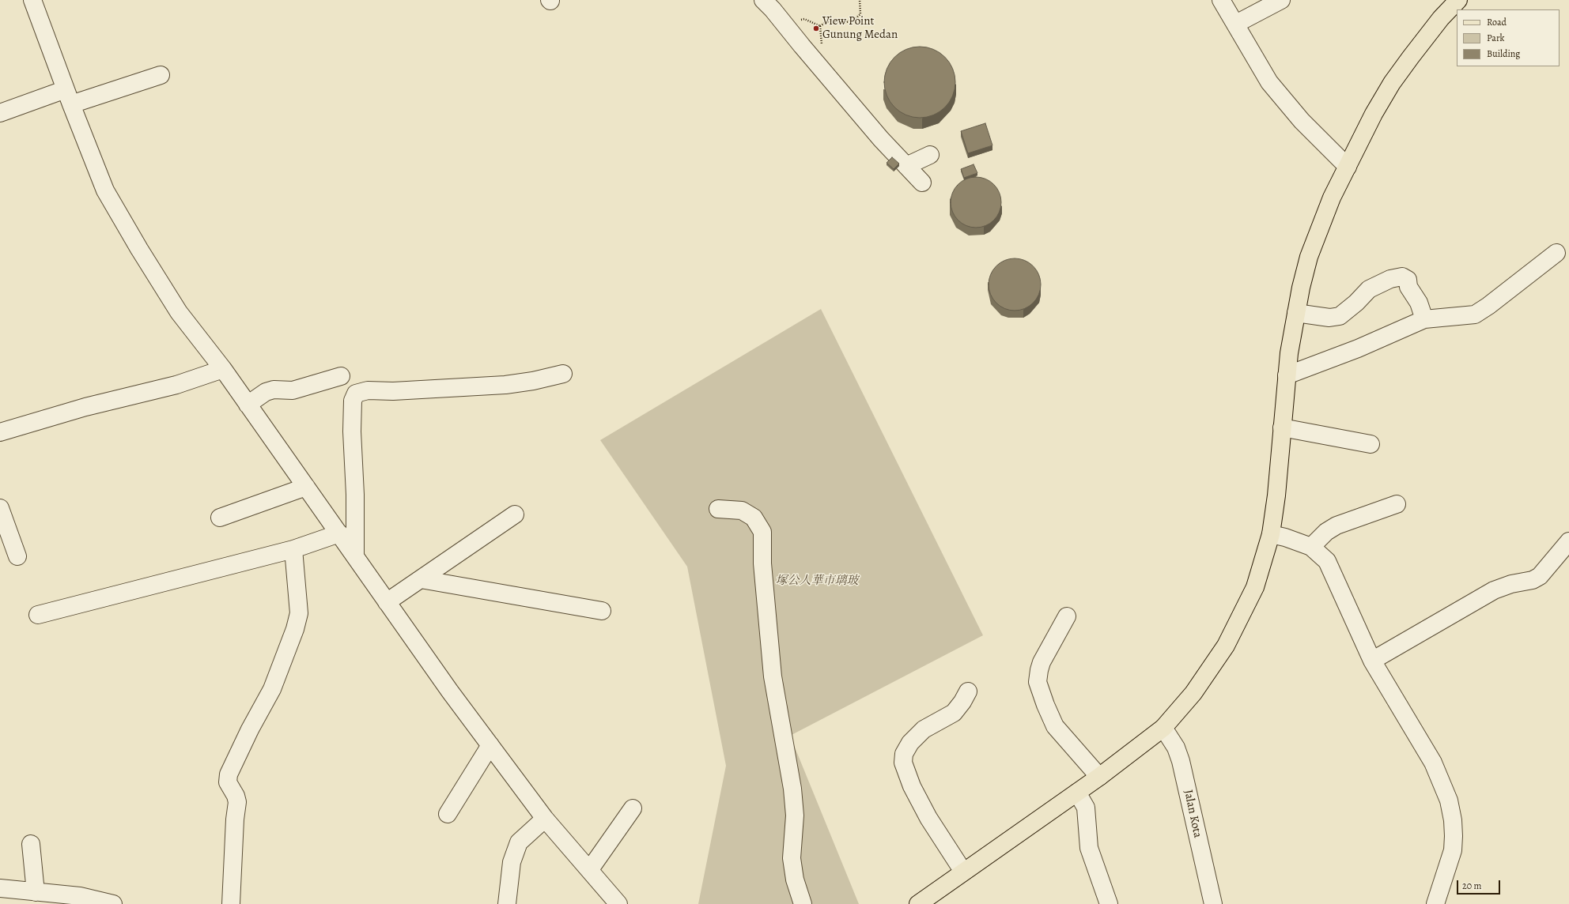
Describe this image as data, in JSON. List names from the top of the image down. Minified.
{"streets":{"street":["Jalan Kota"]},"parks":["塚公人華市璃玻"],"places":["View Point Gunung Medan"],"legend":["Road","Park","Building"],"scale_bar":"20 m"}
